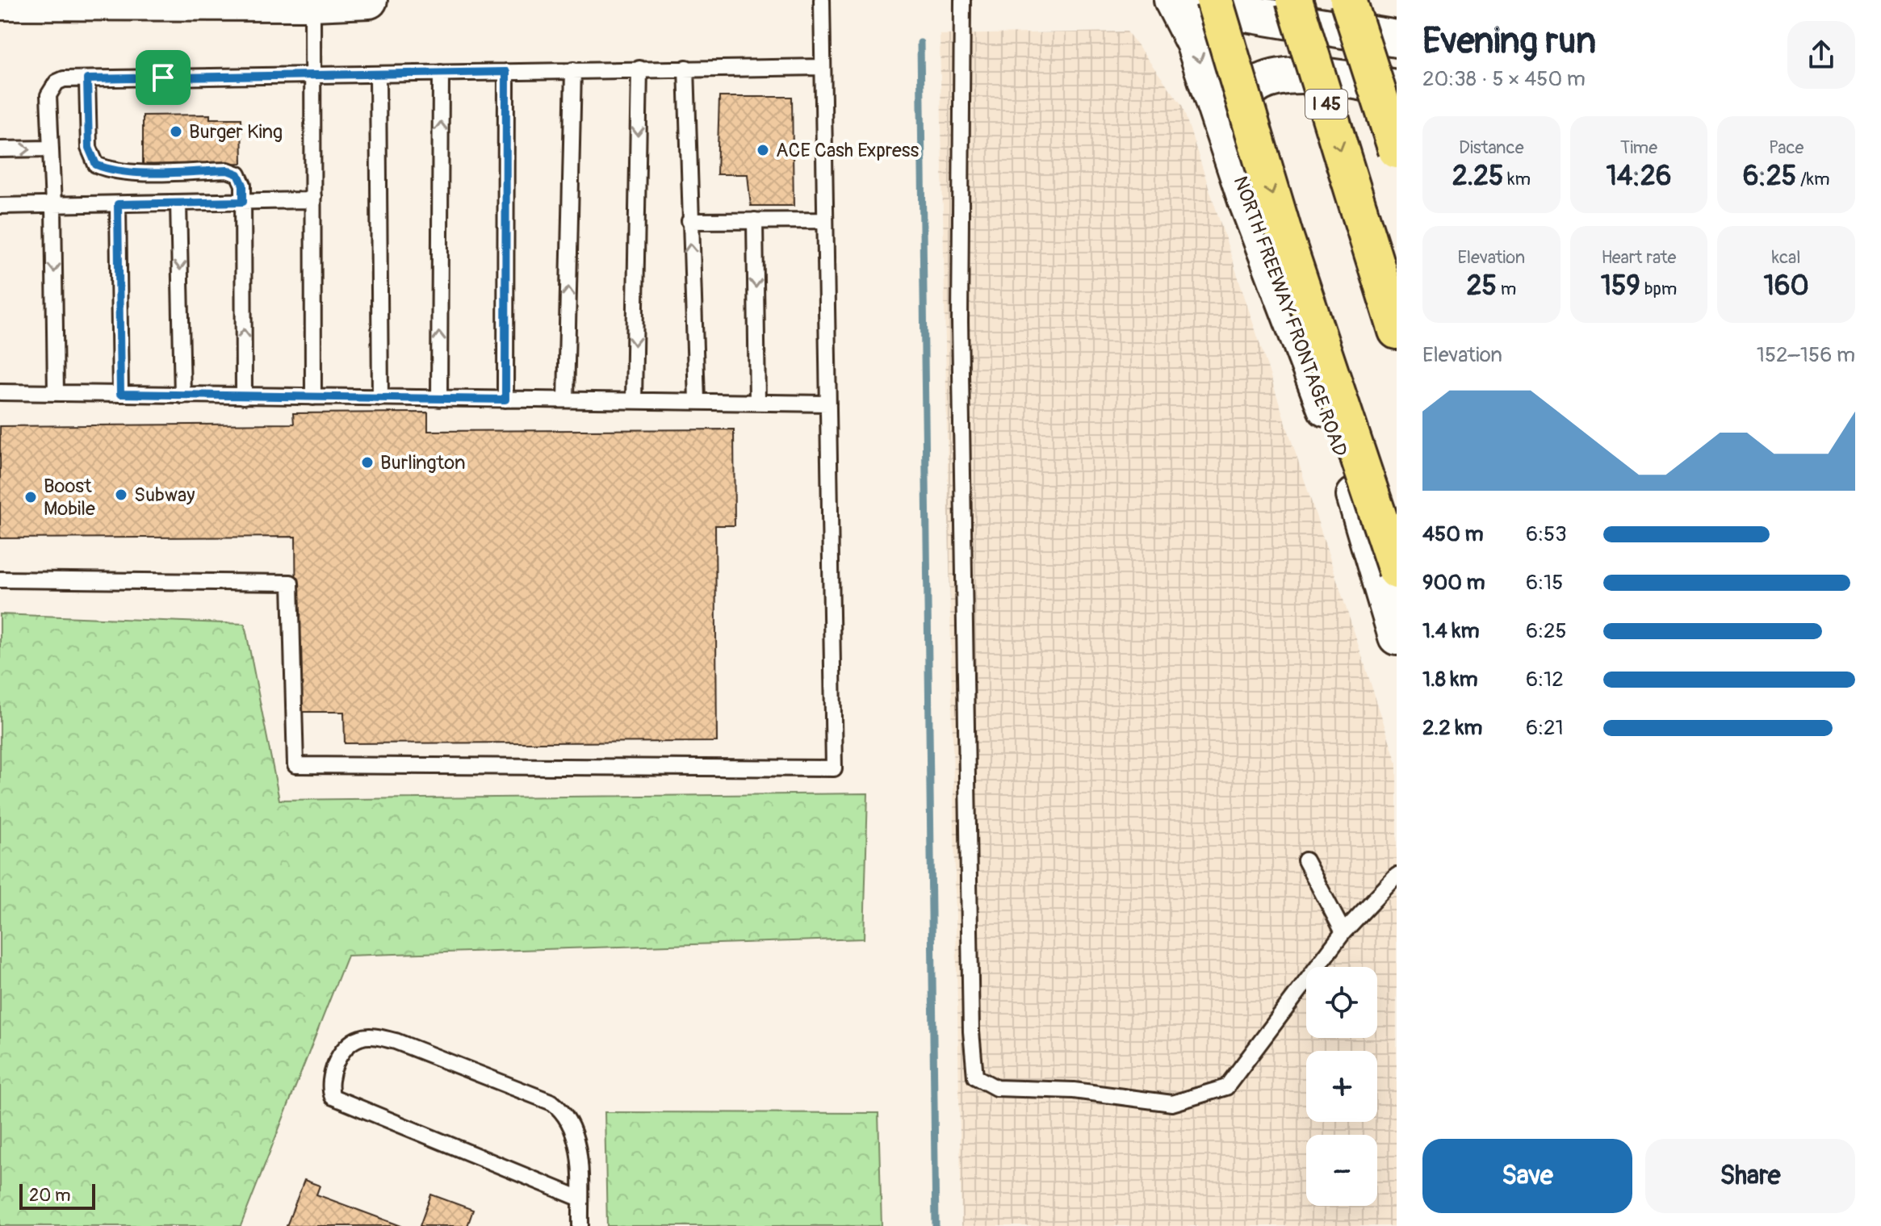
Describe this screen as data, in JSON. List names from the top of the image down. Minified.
{"streets":{"highway":["I 45"],"main road":["NORTH FREEWAY FRONTAGE ROAD"]},"places":["Burger King","ACE Cash Express","Burlington","Subway","Boost Mobile"],"scale_bar":"20 m","page":{"heading":["Evening run","20:38 · 5 × 450 m"],"stats":[["Distance","2.25 km"],["Time","14:26"],["Pace","6:25 /km"],["Elevation","25 m"],["Heart rate","159 bpm"],["kcal","160"]],"chart":["Elevation","152–156 m"],"list":[{"name":"450 m","note":"6:53"},{"name":"900 m","note":"6:15"},{"name":"1.4 km","note":"6:25"},{"name":"1.8 km","note":"6:12"},{"name":"2.2 km","note":"6:21"}],"map_buttons":["+","−"],"buttons":["Save","Share"],"scale":"20 m"}}
